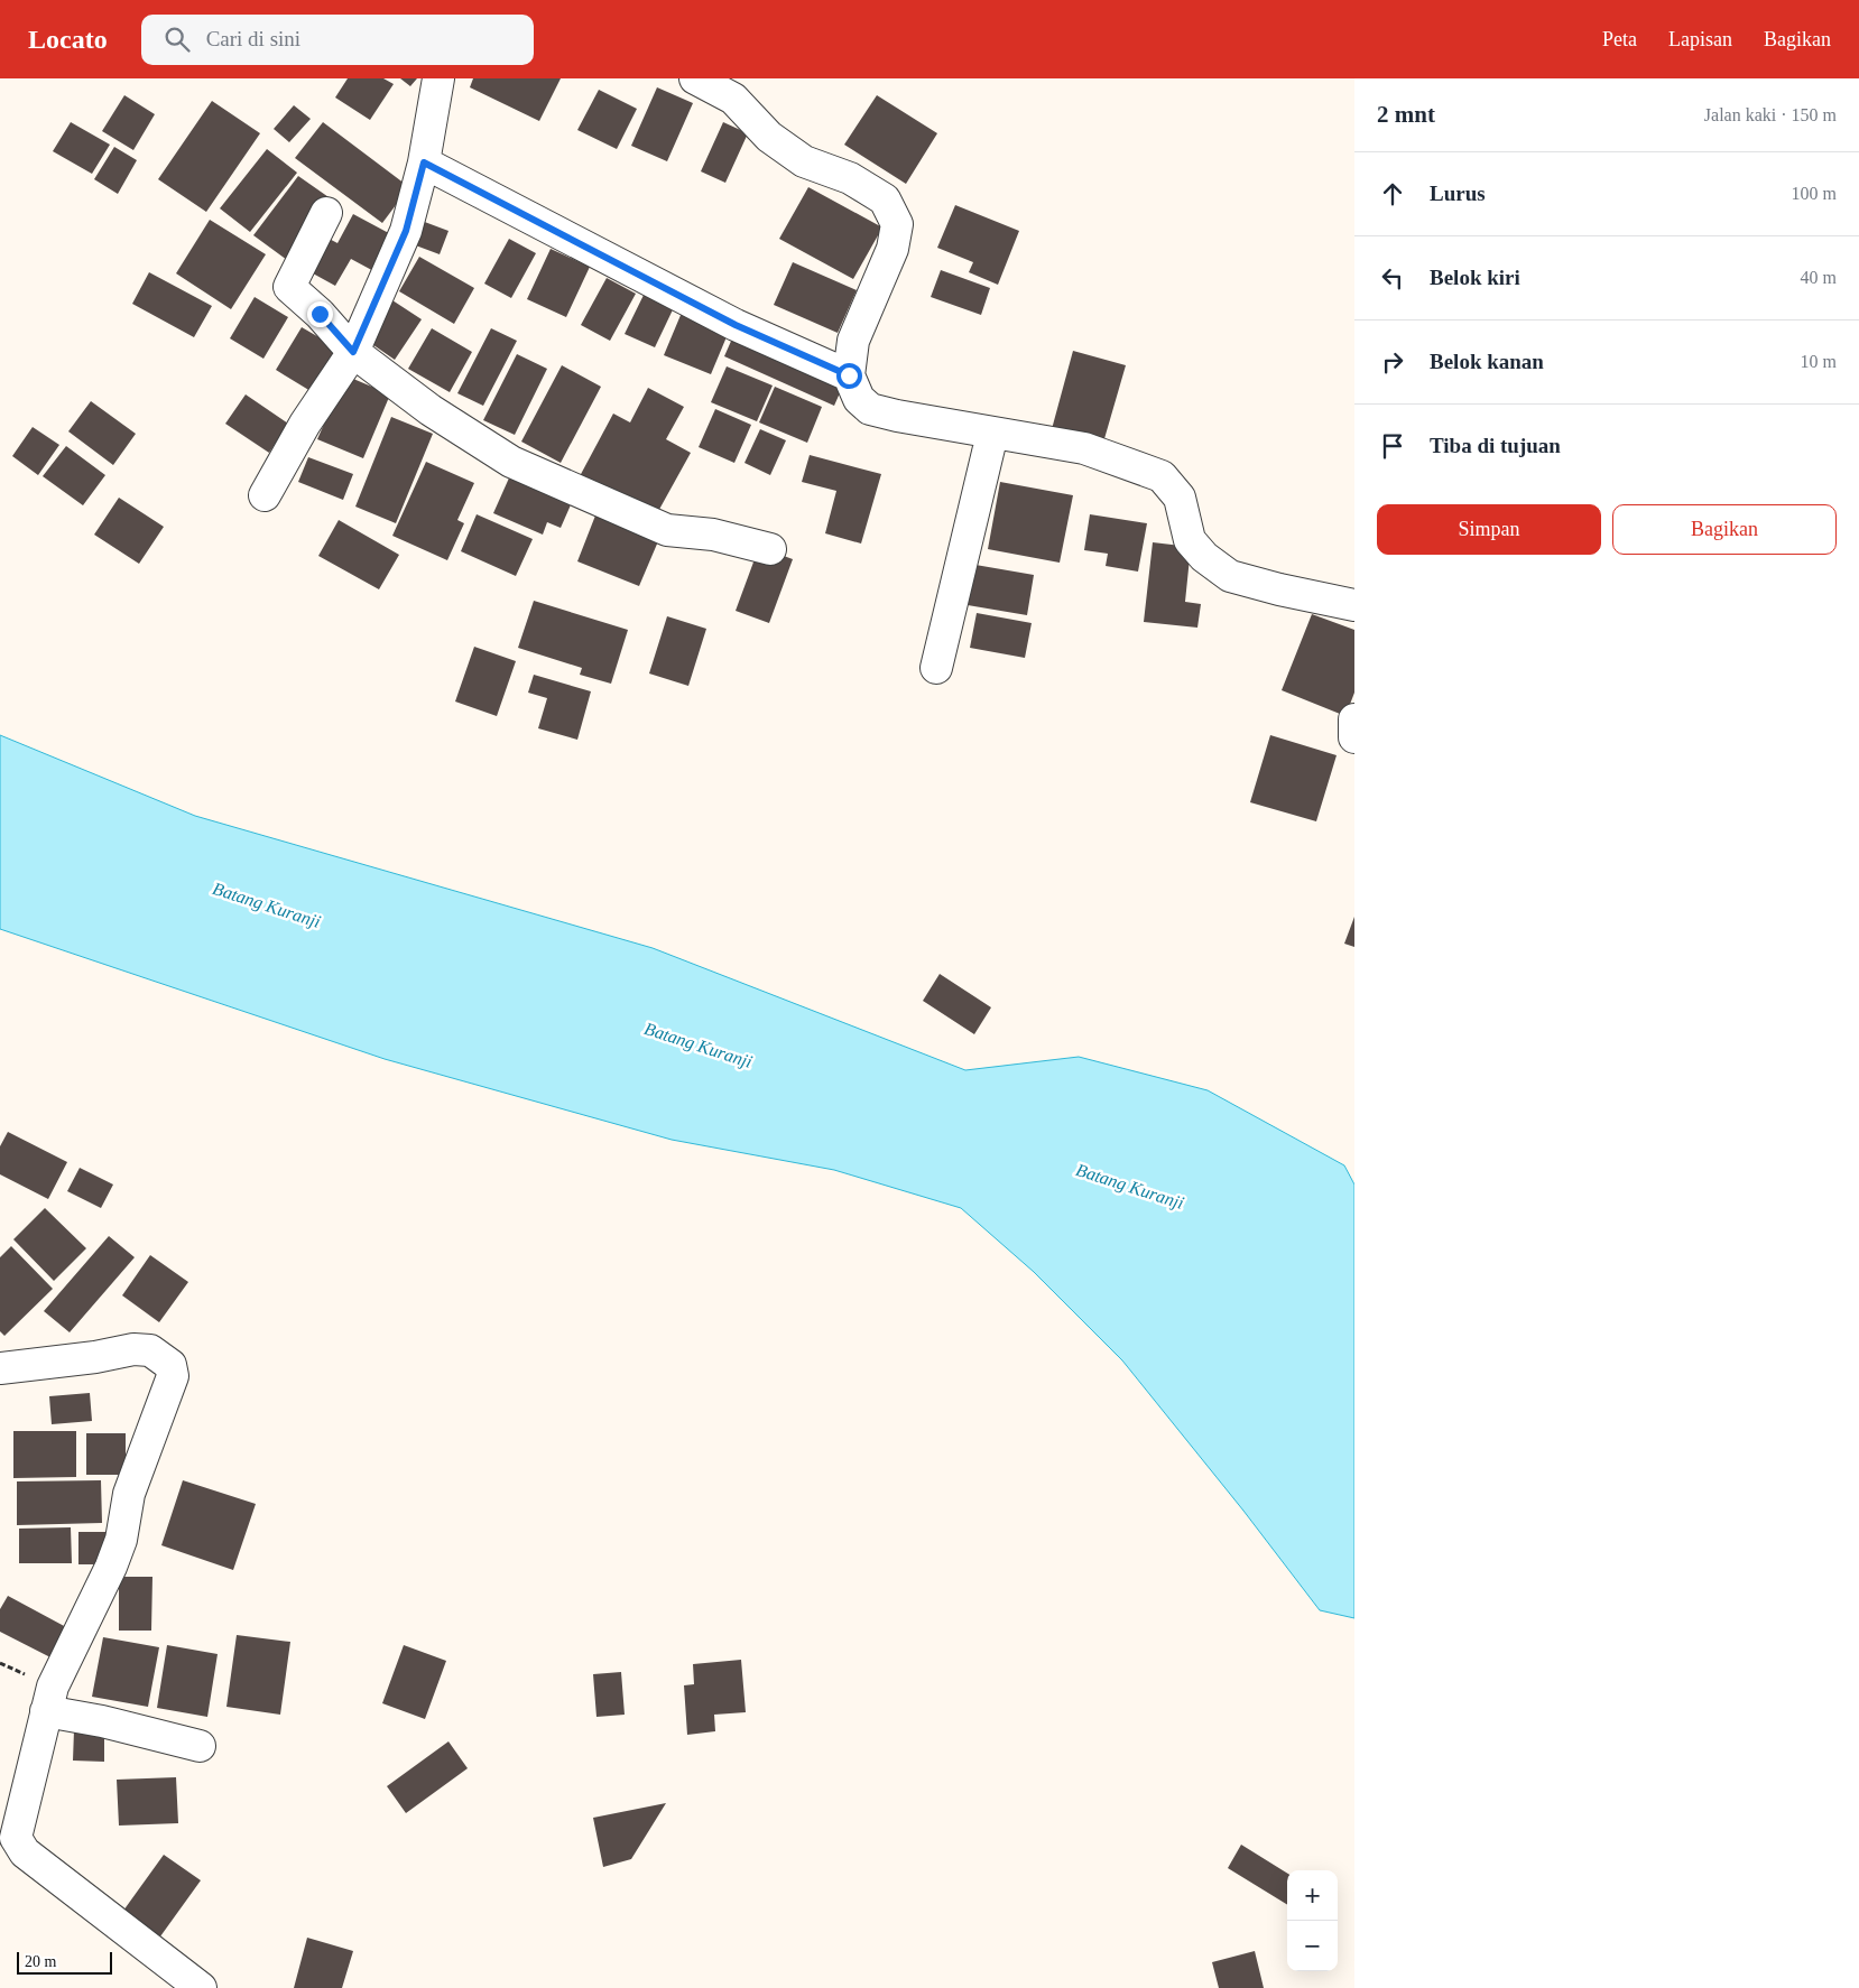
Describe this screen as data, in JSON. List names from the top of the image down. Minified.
{"water":["Batang Kuranji"],"scale_bar":"20 m","page":{"header":"Locato","search":"Cari di sini","nav":["Peta","Lapisan","Bagikan"],"heading":["2 mnt","Jalan kaki · 150 m"],"list":[["Lurus","100 m"],["Belok kiri","40 m"],["Belok kanan","10 m"],"Tiba di tujuan"],"buttons":["Simpan","Bagikan"],"map_buttons":["+","−"],"scale":"20 m"}}
